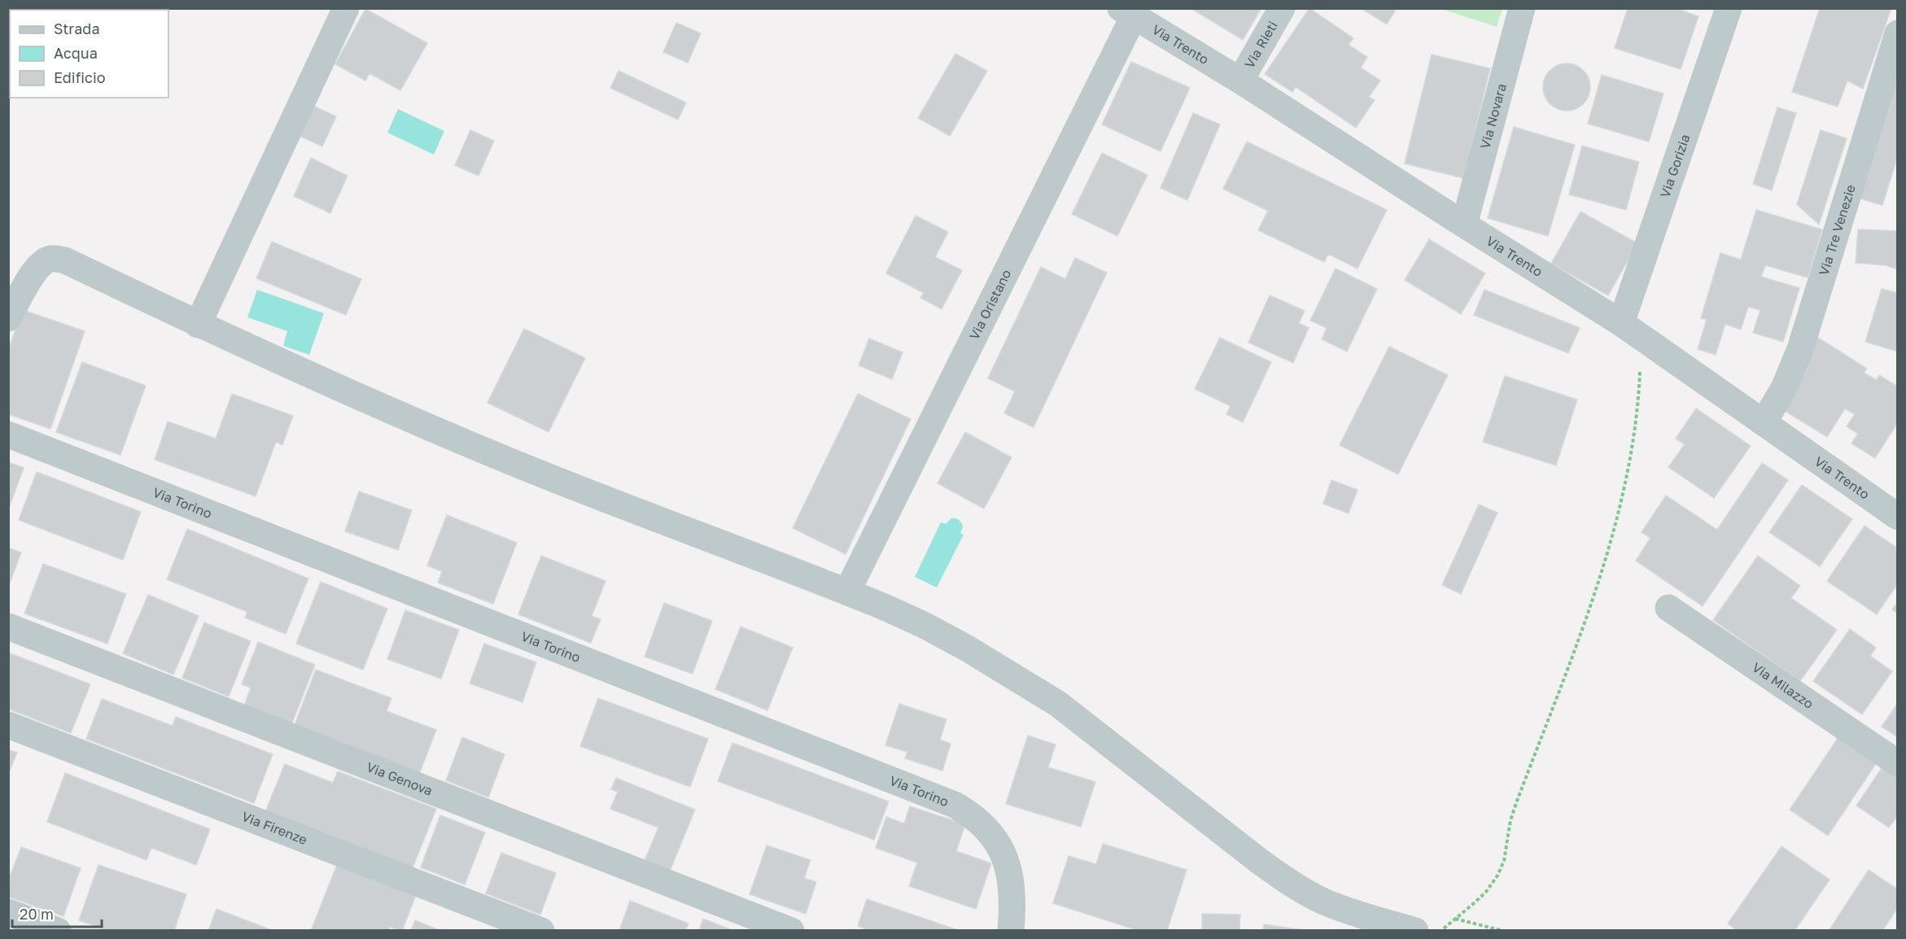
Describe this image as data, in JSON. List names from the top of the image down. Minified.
{"streets":{"street":["Via Trento","Via Rieti","Via Novara","Via Gorizia","Via Tre Venezie","Via Oristano","Via Torino","Via Milazzo","Via Genova","Via Firenze"]},"crossings":[["Via Trento","Via Rieti"],["Via Trento","Via Novara"],["Via Trento","Via Gorizia"],["Via Trento","Via Tre Venezie"],["Via Trento","Via Oristano"]],"legend":["Strada","Acqua","Edificio"],"scale_bar":"20 m"}
